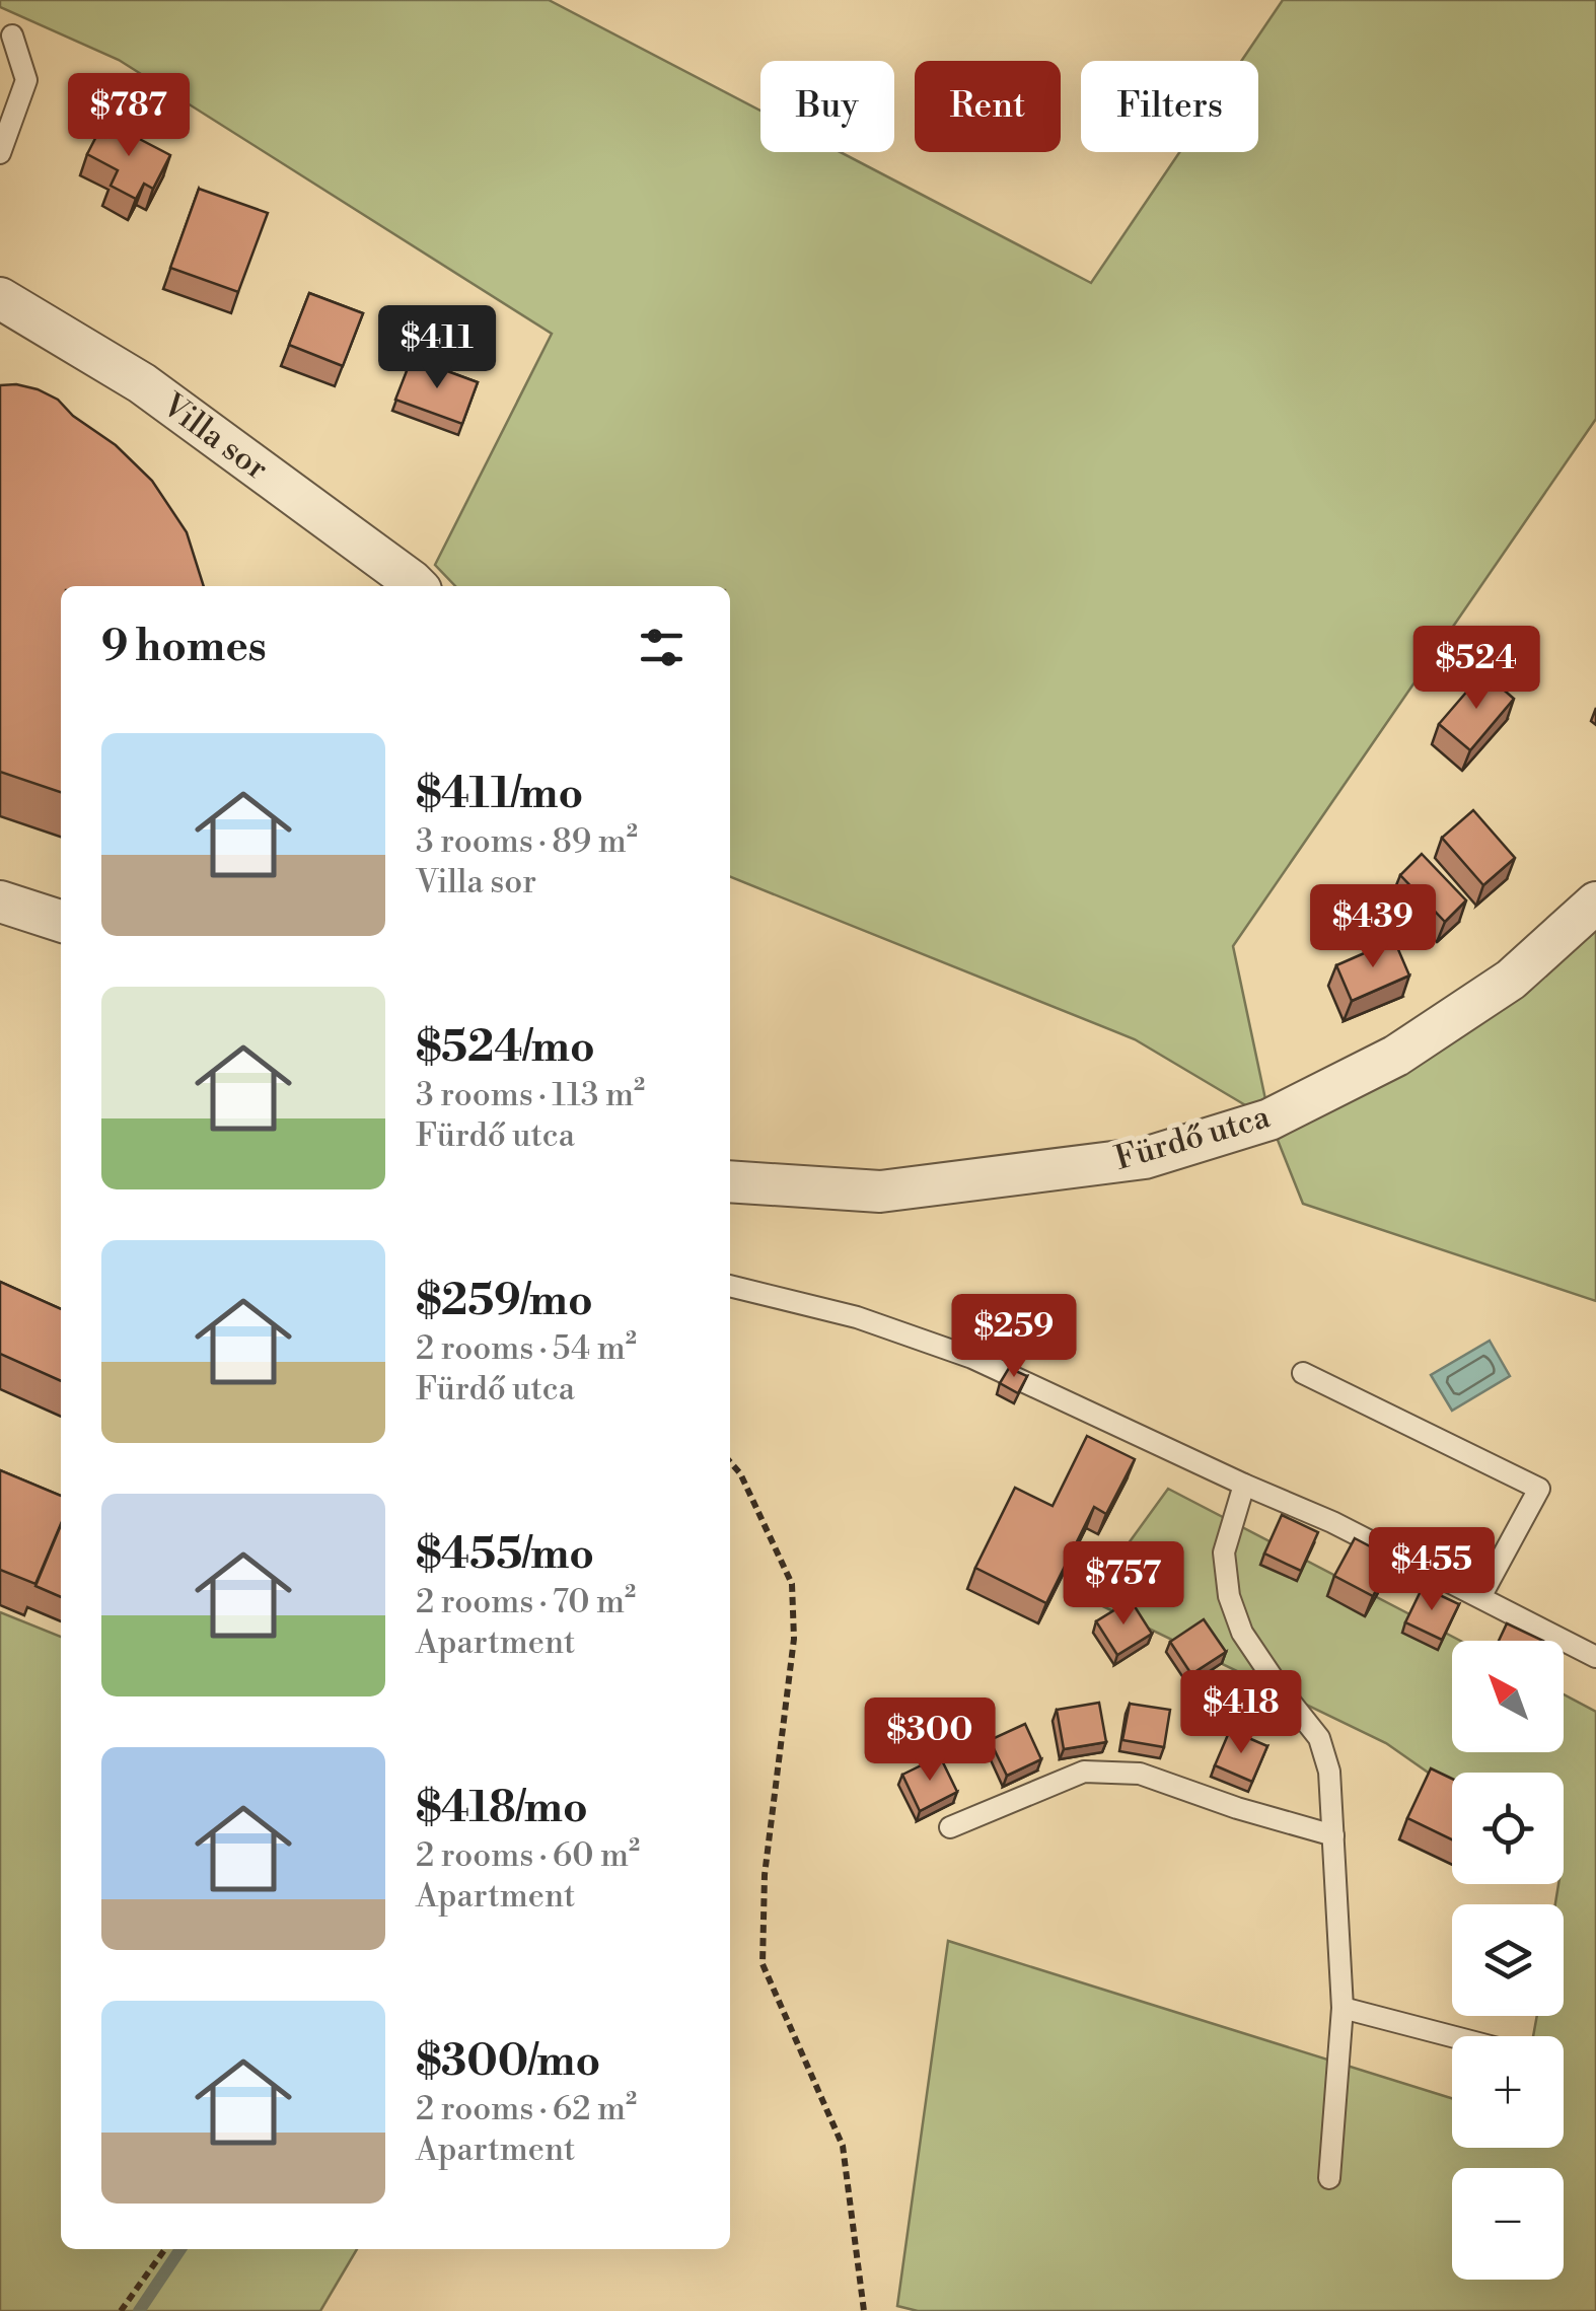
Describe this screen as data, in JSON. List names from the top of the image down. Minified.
{"streets":{"street":["Villa sor","Fürdő utca"]},"north":"top left","page":{"chip":["Buy","Rent","Filters"],"price":["$787","$411","$524","$439","$259","$455","$757","$418","$300"],"heading":"9 homes","list":[{"name":"$411/mo","note":"3 rooms · 89 m² · Villa sor"},{"name":"$524/mo","note":"3 rooms · 113 m² · Fürdő utca"},{"name":"$259/mo","note":"2 rooms · 54 m² · Fürdő utca"},{"name":"$455/mo","note":"2 rooms · 70 m² · Apartment"},{"name":"$418/mo","note":"2 rooms · 60 m² · Apartment"},{"name":"$300/mo","note":"2 rooms · 62 m² · Apartment"}],"map_buttons":["+","−"]}}
